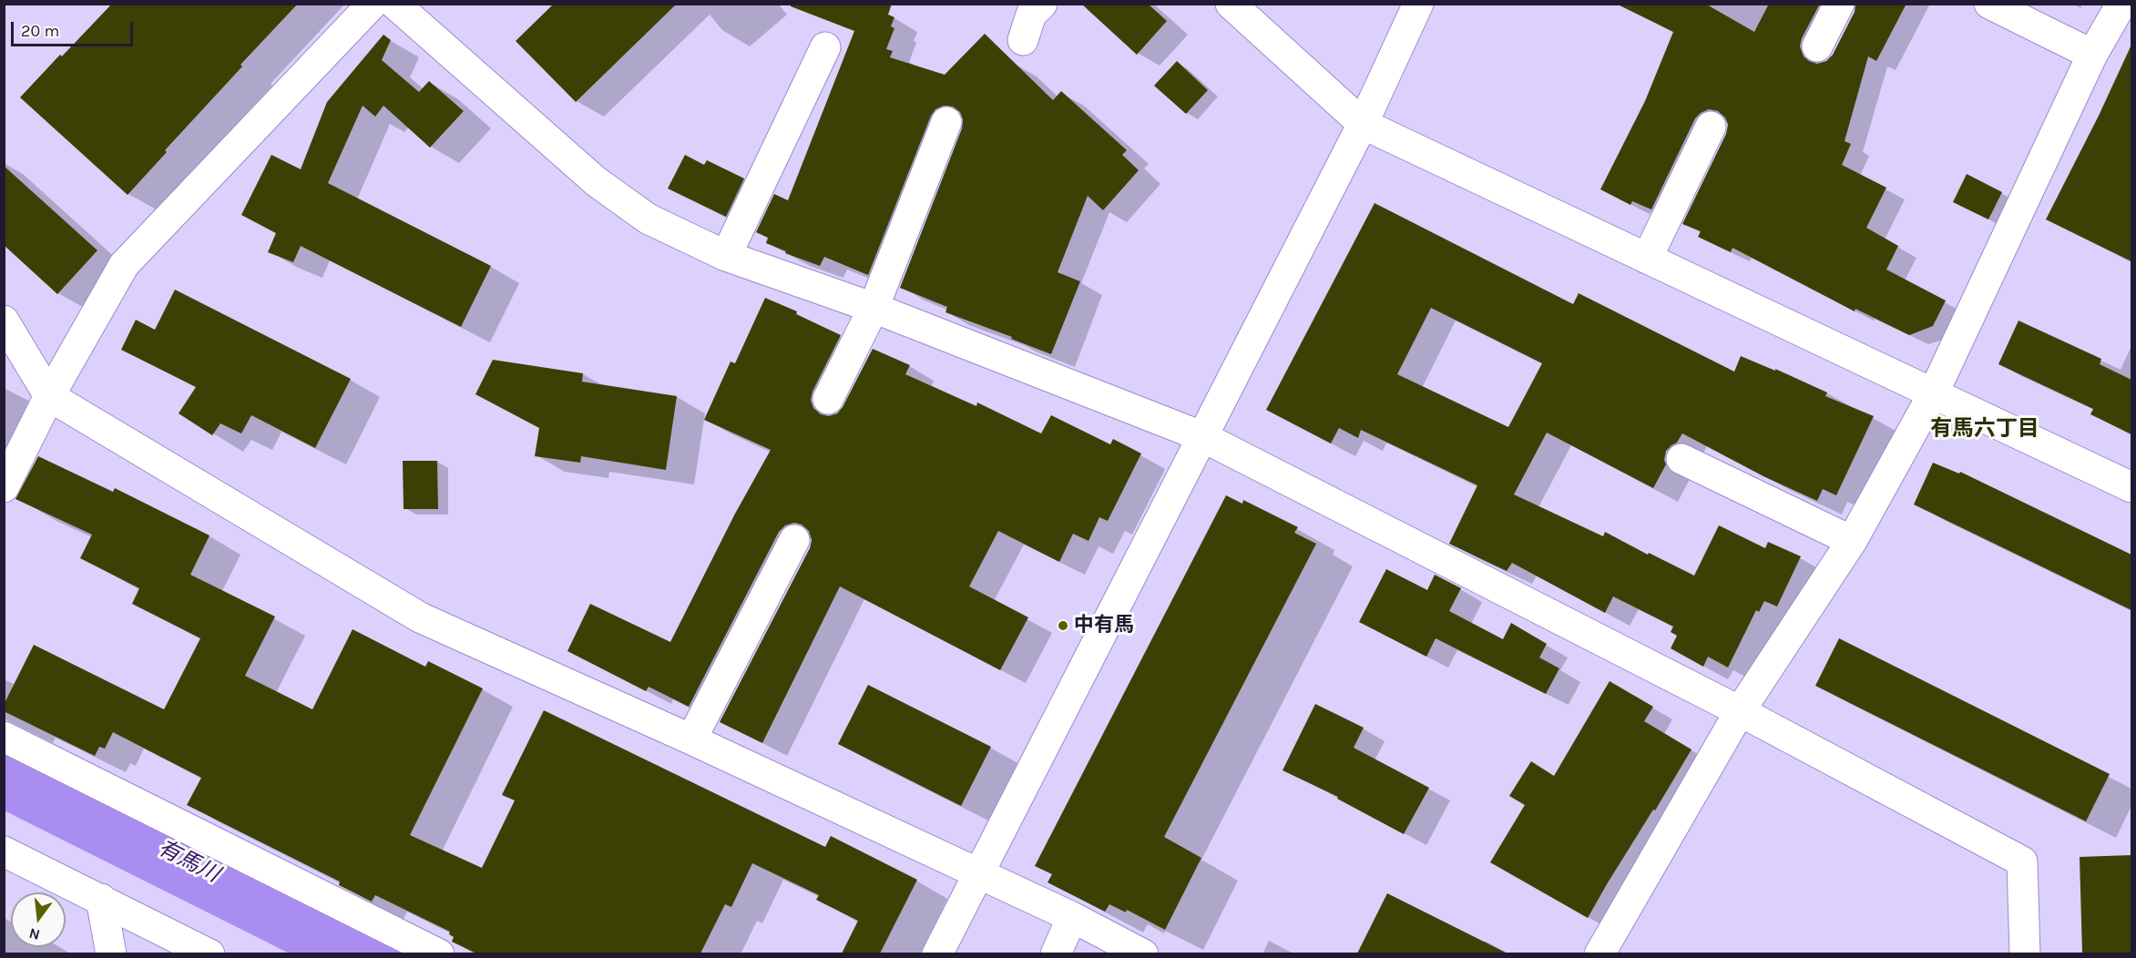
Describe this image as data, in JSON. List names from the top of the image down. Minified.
{"districts":["有馬六丁目"],"water":["有馬川"],"places":["中有馬"],"scale_bar":"20 m","north":"bottom"}
